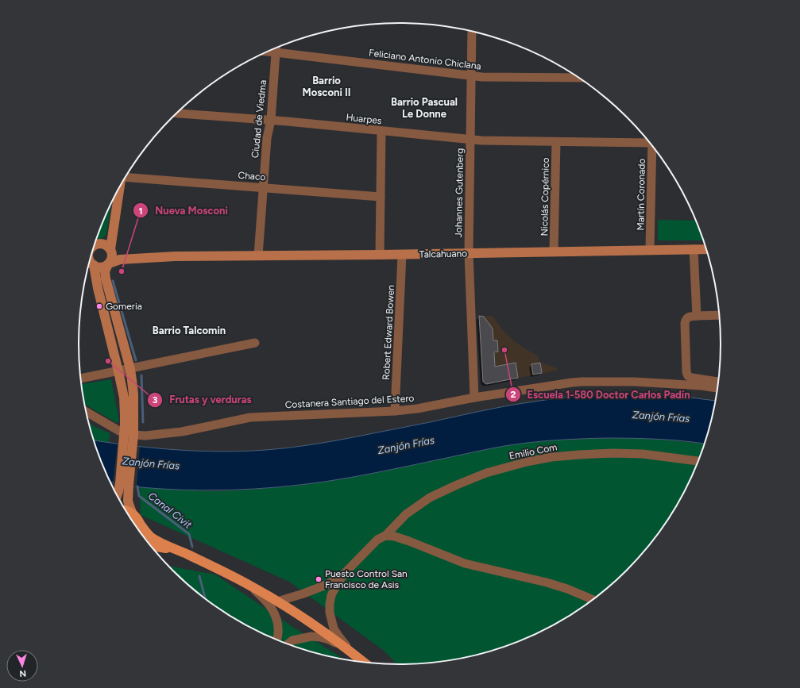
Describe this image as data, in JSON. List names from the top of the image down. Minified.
{"streets":{"street":["Feliciano Antonio Chiclana","Ciudad de Viedma","Huarpes","Chaco","Johannes Gutenberg","Martín Coronado","Nicolás Copérnico","Talcahuano","Robert Edward Bowen","Costanera Santiago del Estero","Emilio Com"]},"crossings":[["Feliciano Antonio Chiclana","Ciudad de Viedma"],["Feliciano Antonio Chiclana","Johannes Gutenberg"],["Ciudad de Viedma","Huarpes"],["Ciudad de Viedma","Chaco"],["Ciudad de Viedma","Talcahuano"],["Huarpes","Johannes Gutenberg"],["Huarpes","Nicolás Copérnico"],["Johannes Gutenberg","Talcahuano"],["Johannes Gutenberg","Costanera Santiago del Estero"],["Martín Coronado","Talcahuano"],["Nicolás Copérnico","Talcahuano"],["Talcahuano","Robert Edward Bowen"],["Robert Edward Bowen","Costanera Santiago del Estero"]],"districts":["Barrio Mosconi II","Barrio Pascual Le Donne","Barrio Talcomin"],"water":["Zanjón Frías","Canal Civit"],"places":["Nueva Mosconi","Gomeria","Escuela 1-580 Doctor Carlos Padín","Frutas y verduras","Puesto Control San Francisco de Asis"],"north":"bottom"}
